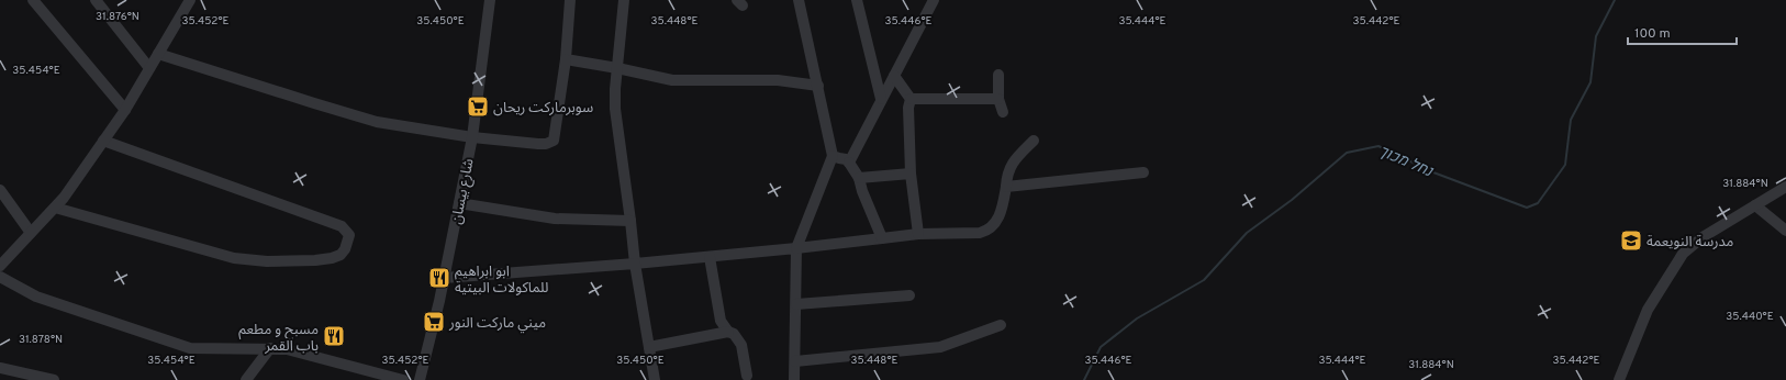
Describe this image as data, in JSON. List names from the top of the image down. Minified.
{"streets":{"street":["شارع بيسان"]},"water":["נחל מכוך"],"places":{"supermarket":["سوبرماركت ريحان","ميني ماركت النور"],"school or university":["مدرسة النويعمة"],"restaurant":["ابو ابراهيم للماكولات البيتية","مسبح و مطعم باب القمر"]},"scale_bar":"100 m","coordinates":["31.876°N","35.452°E","35.450°E","35.448°E","35.446°E","35.444°E","35.442°E","35.454°E","31.884°N","35.440°E","31.878°N"]}
